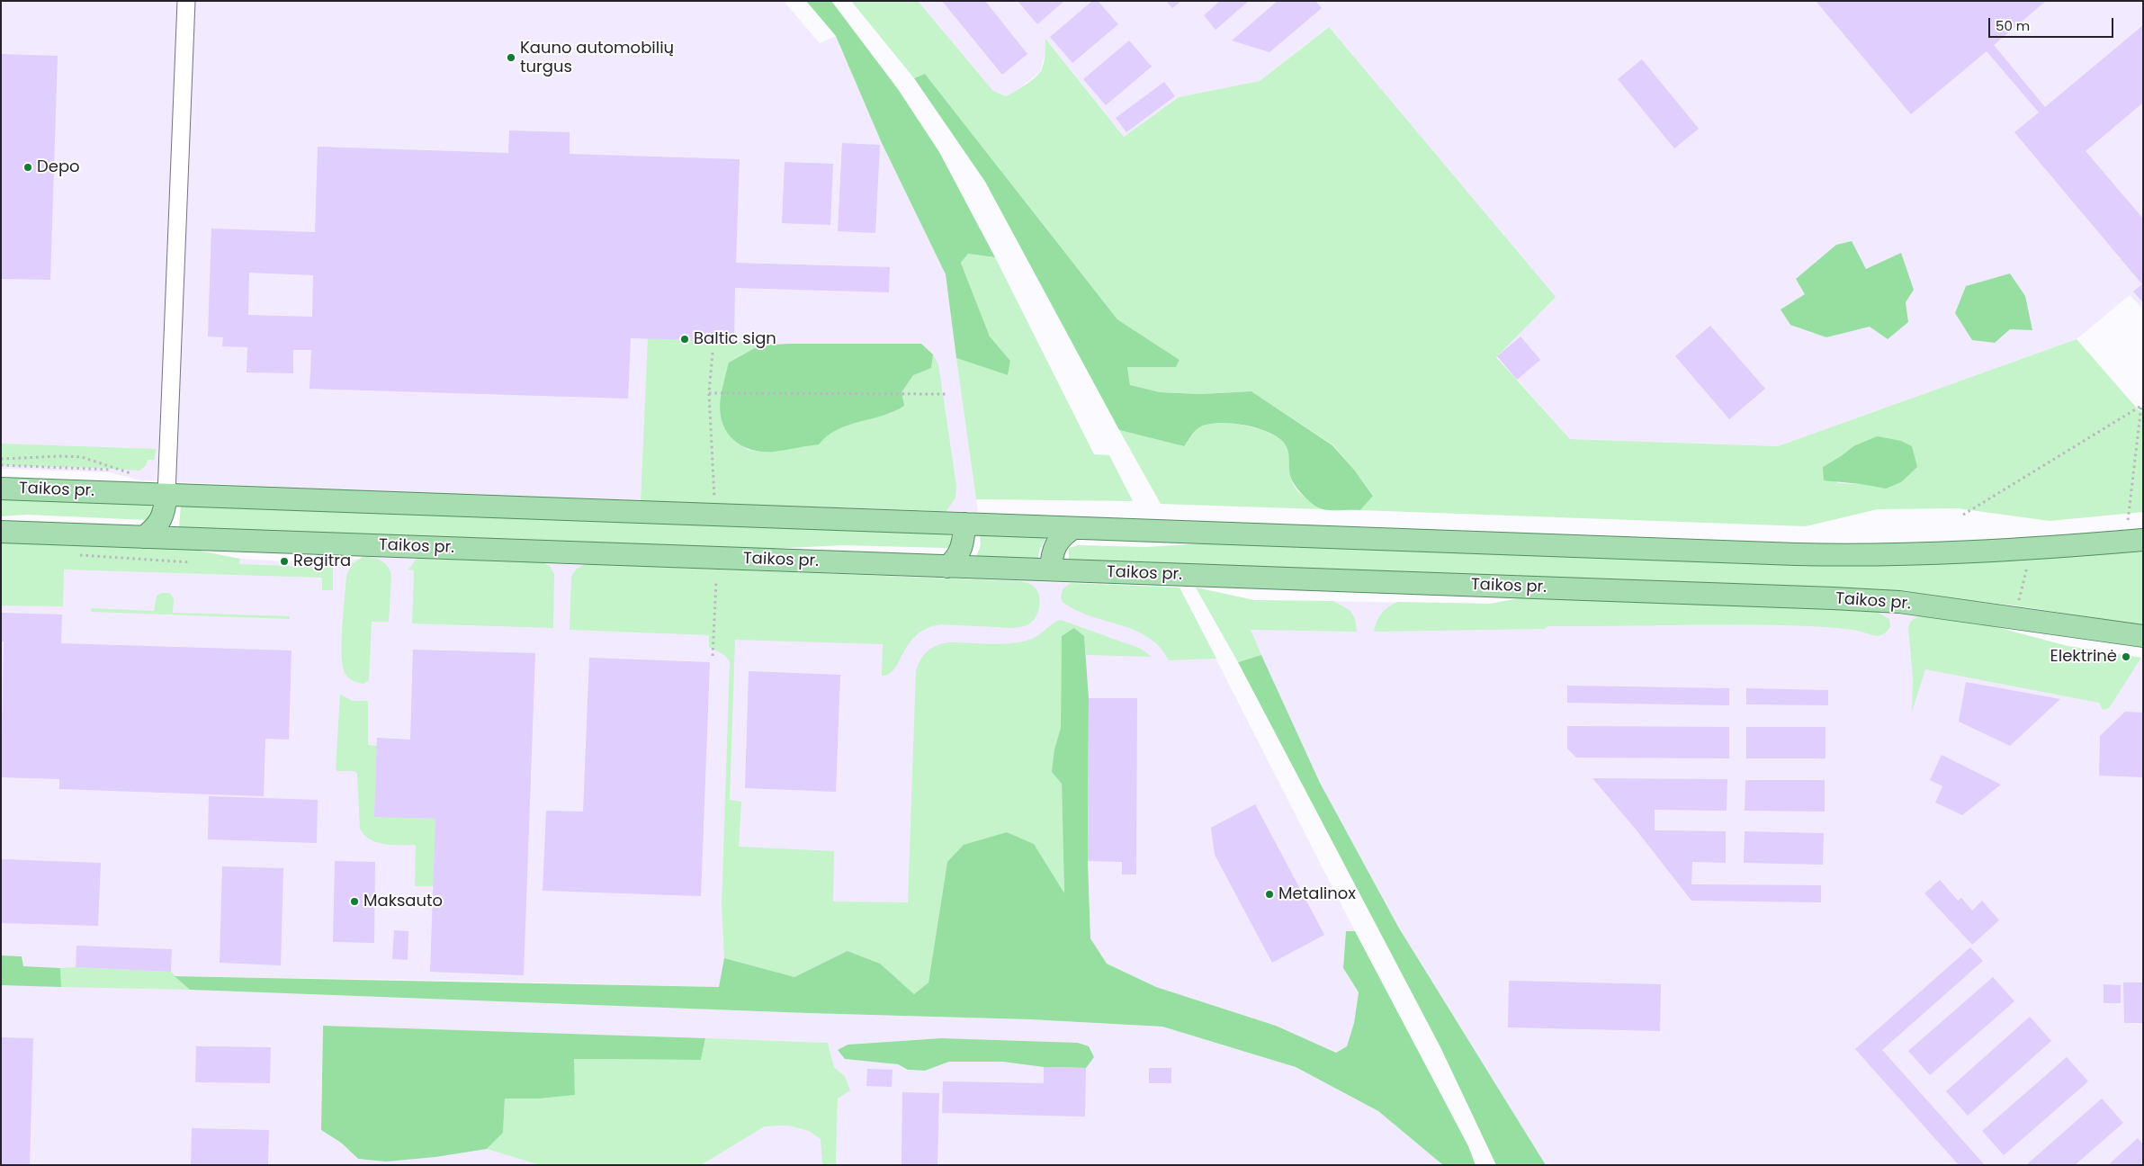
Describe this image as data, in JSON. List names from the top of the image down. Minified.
{"streets":{"main road":["Taikos pr."]},"places":["Kauno automobilių turgus","Depo","Baltic sign","Regitra","Elektrinė","Metalinox","Maksauto"],"scale_bar":"50 m"}
